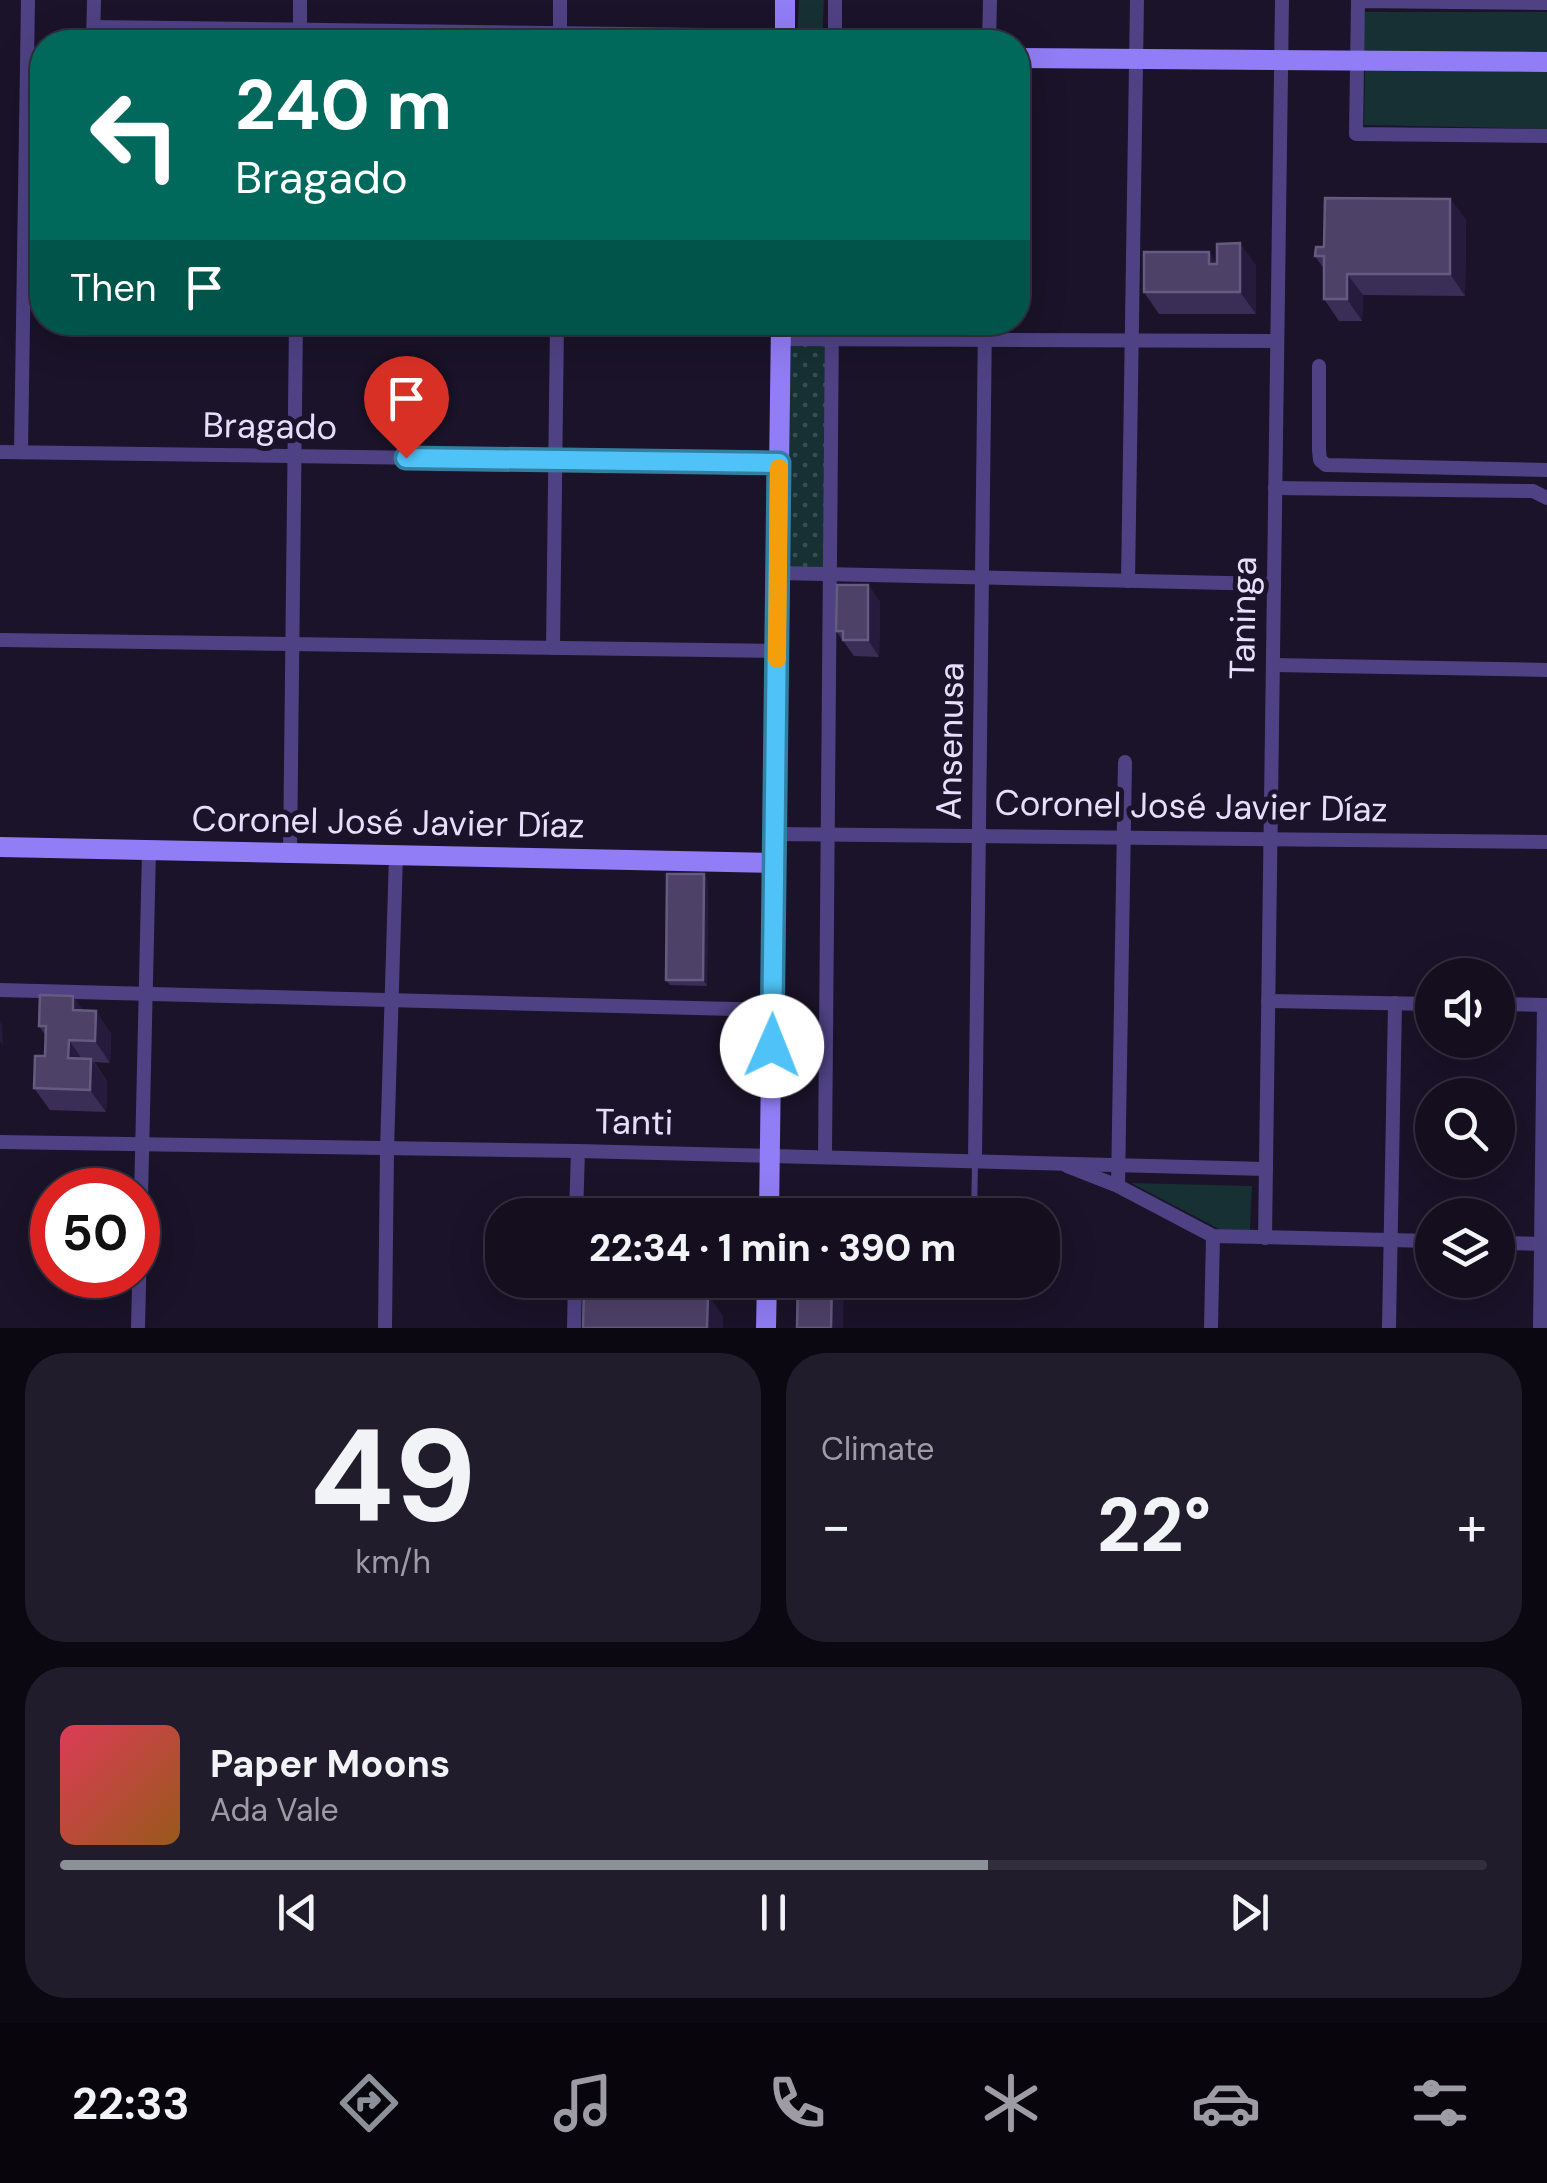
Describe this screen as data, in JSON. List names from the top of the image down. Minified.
{"streets":{"main road":["Coronel José Javier Díaz"],"street":["Bragado","Taninga","Ansenusa","Tanti"]},"crossings":[["Taninga","Coronel José Javier Díaz"],["Taninga","Tanti"],["Ansenusa","Coronel José Javier Díaz"],["Ansenusa","Tanti"]],"page":{"turn":["240 m","Bragado"],"then":"Then","limit":"50","trip":"22:34 · 1 min · 390 m","tile":[["49","km/h"],"Climate"],"heat":["−","22°","+"],"song":["Paper Moons","Ada Vale"],"tabs":"22:33"}}
